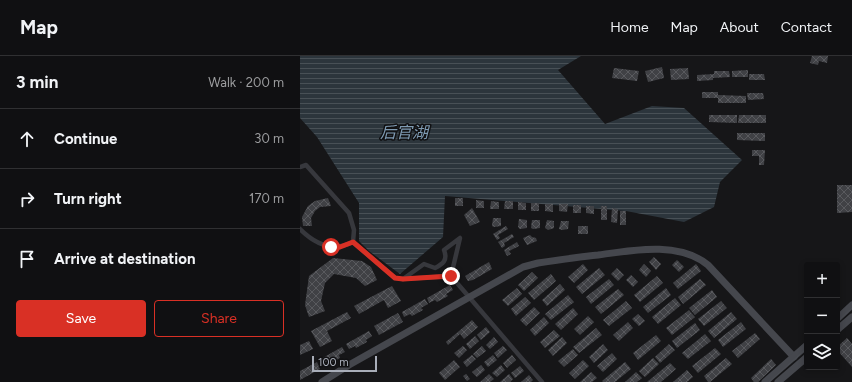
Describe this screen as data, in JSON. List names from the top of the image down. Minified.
{"water":["后官湖"],"scale_bar":"100 m","page":{"header":"Map","nav":["Home","Map","About","Contact"],"heading":["3 min","Walk · 200 m"],"list":[["Continue","30 m"],["Turn right","170 m"],"Arrive at destination"],"map_buttons":["+","−"],"buttons":["Save","Share"],"scale":"100 m"}}
